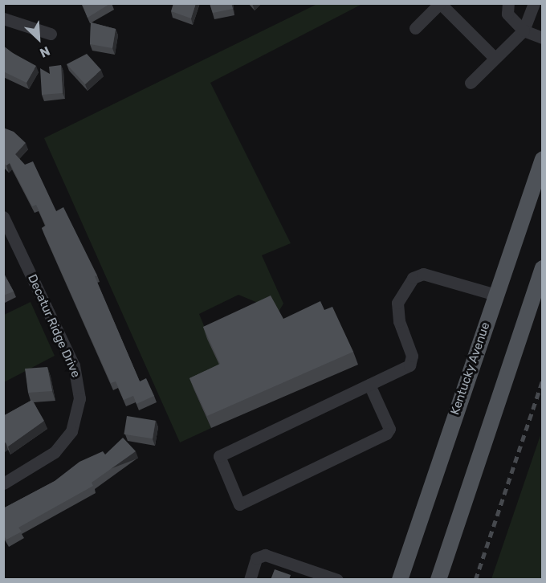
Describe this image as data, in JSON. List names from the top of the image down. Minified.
{"streets":{"main road":["Kentucky Avenue"],"street":["Decatur Ridge Drive"]},"north":"bottom right"}
